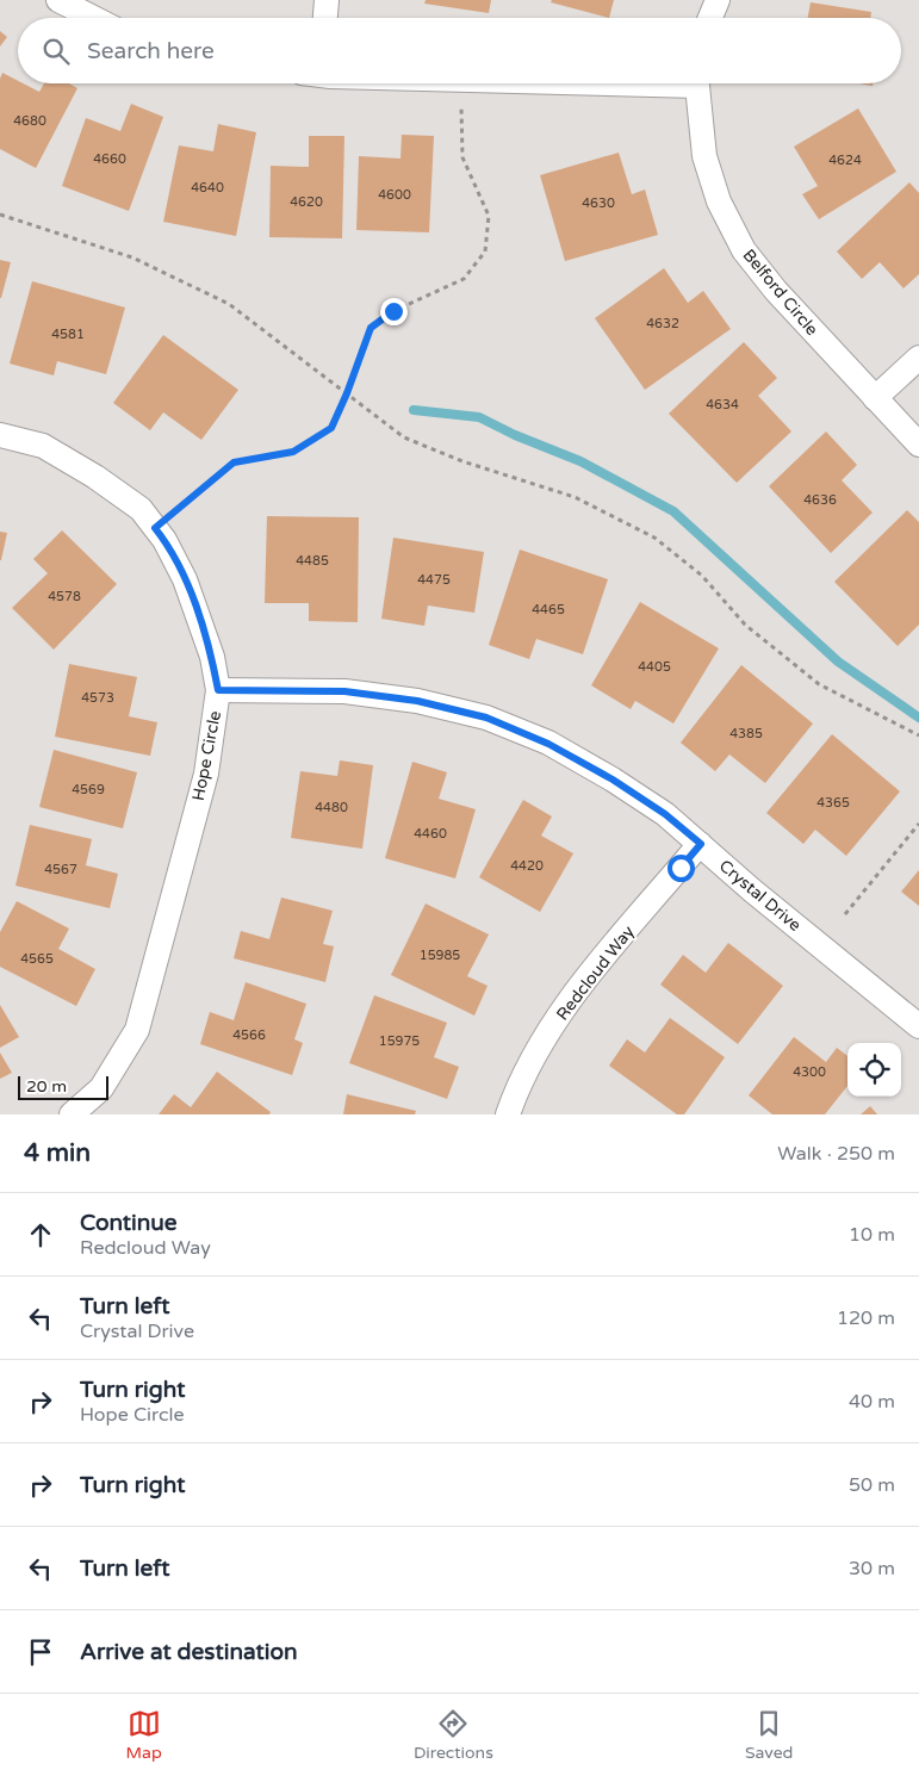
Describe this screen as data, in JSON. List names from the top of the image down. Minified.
{"streets":{"street":["Belford Circle","Hope Circle","Crystal Drive","Redcloud Way"]},"crossings":[["Hope Circle","Crystal Drive"],["Crystal Drive","Redcloud Way"]],"house_numbers":["4680","4660","4624","4640","4600","4620","4630","4632","4581","4634","4636","4485","4475","4578","4465","4405","4573","4385","4569","4365","4480","4460","4420","4567","15985","4565","4566","15975","4300"],"scale_bar":"20 m","page":{"search":"Search here","scale":"20 m","heading":["4 min","Walk · 250 m"],"list":[["Continue","Redcloud Way","10 m"],["Turn left","Crystal Drive","120 m"],["Turn right","Hope Circle","40 m"],["Turn right","50 m"],["Turn left","30 m"],"Arrive at destination"],"nav":["Map","Directions","Saved"]}}
